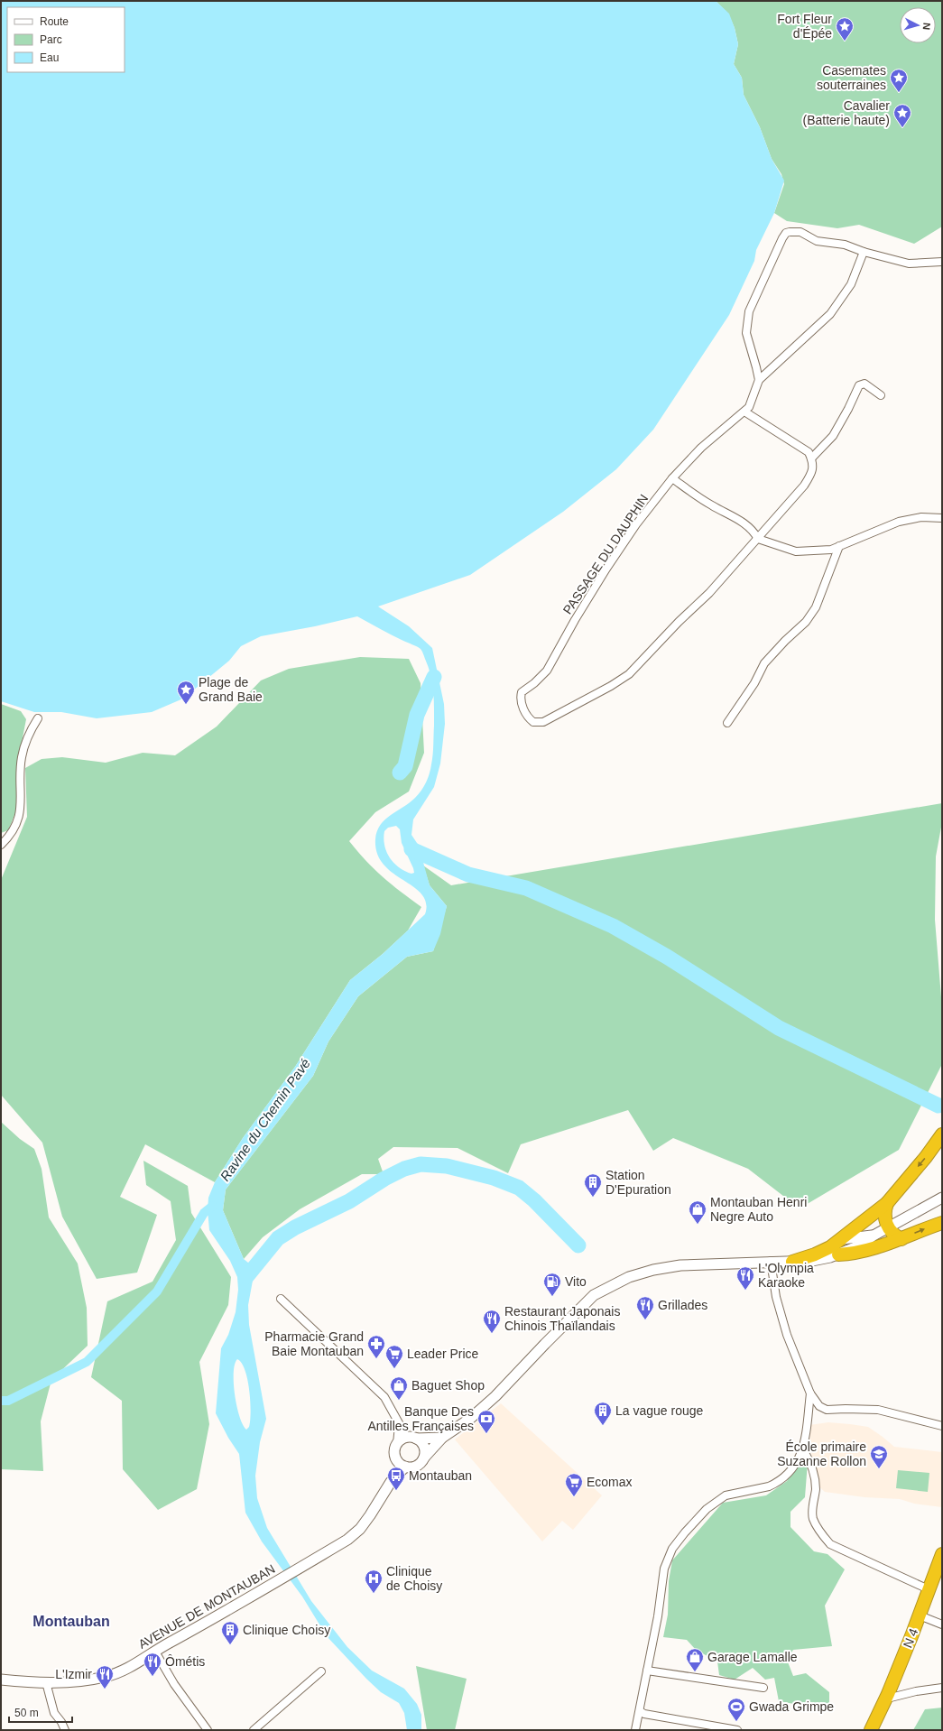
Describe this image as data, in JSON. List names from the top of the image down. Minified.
{"streets":{"highway":["N 4"],"main road":["AVENUE DE MONTAUBAN"],"street":["PASSAGE DU DAUPHIN"]},"districts":["Montauban"],"water":["Ravine du Chemin Pavé"],"places":{"place":["Fort Fleur d'Épée","Casemates souterraines","Cavalier (Batterie haute)","Plage de Grand Baie"],"building":["Station D'Epuration","La vague rouge","Clinique Choisy"],"shop":["Montauban Henri Negre Auto","Baguet Shop","Garage Lamalle"],"restaurant":["L'Olympia Karaoke","Grillades","Restaurant Japonais Chinois Thaïlandais","Ômétis","L'Izmir"],"fuel station":["Vito"],"pharmacy":["Pharmacie Grand Baie Montauban"],"supermarket":["Leader Price","Ecomax"],"bank":["Banque Des Antilles Françaises"],"school or university":["École primaire Suzanne Rollon"],"bus stop":["Montauban"],"hospital":["Clinique de Choisy"],"sports":["Gwada Grimpe"]},"legend":["Route","Parc","Eau"],"scale_bar":"50 m","north":"right"}
